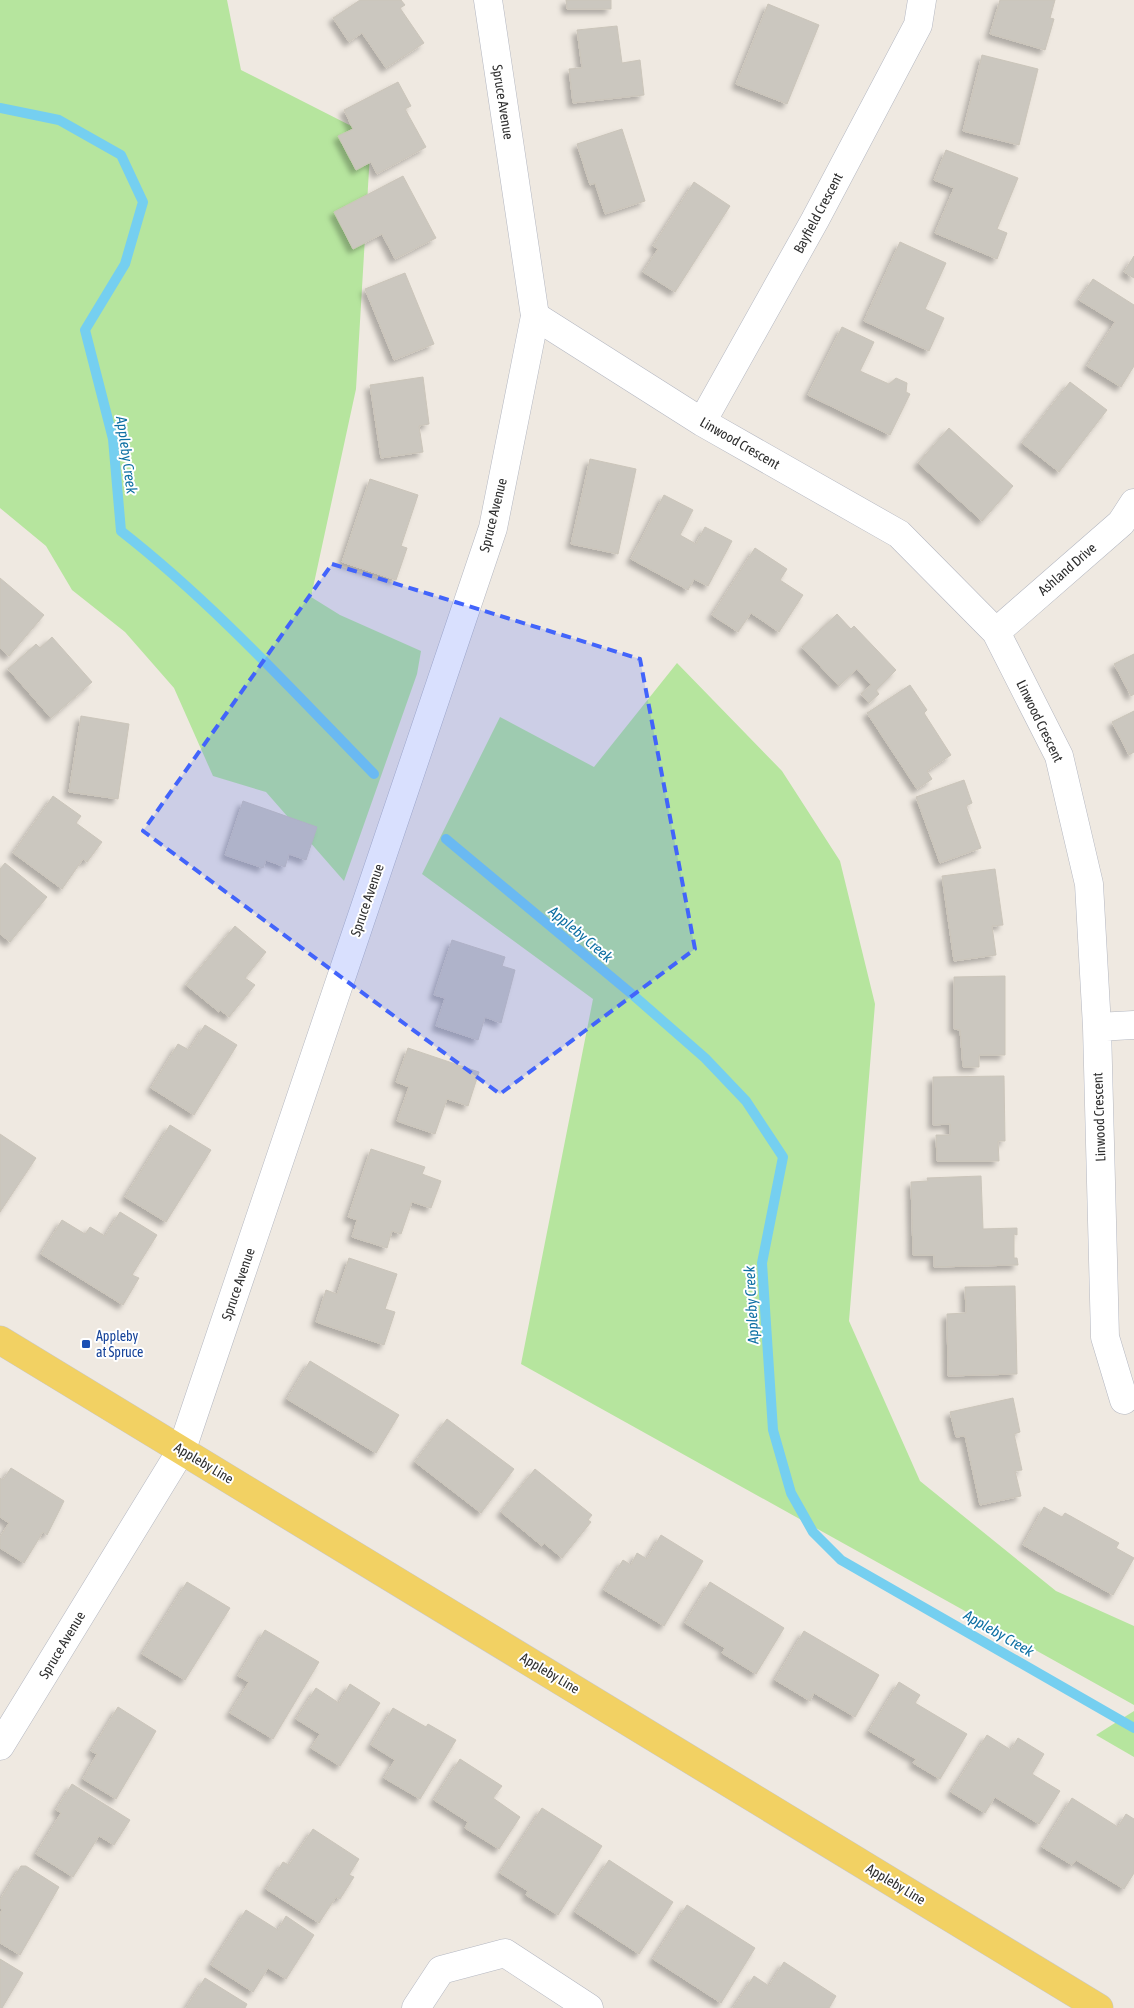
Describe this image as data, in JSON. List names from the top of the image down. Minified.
{"streets":{"main road":["Appleby Line"],"street":["Spruce Avenue","Bayfield Crescent","Linwood Crescent","Ashland Drive"]},"crossings":[["Spruce Avenue","Linwood Crescent"],["Spruce Avenue","Appleby Line"],["Bayfield Crescent","Linwood Crescent"],["Linwood Crescent","Ashland Drive"]],"water":["Appleby Creek"],"places":{"transit":["Appleby at Spruce"]}}
